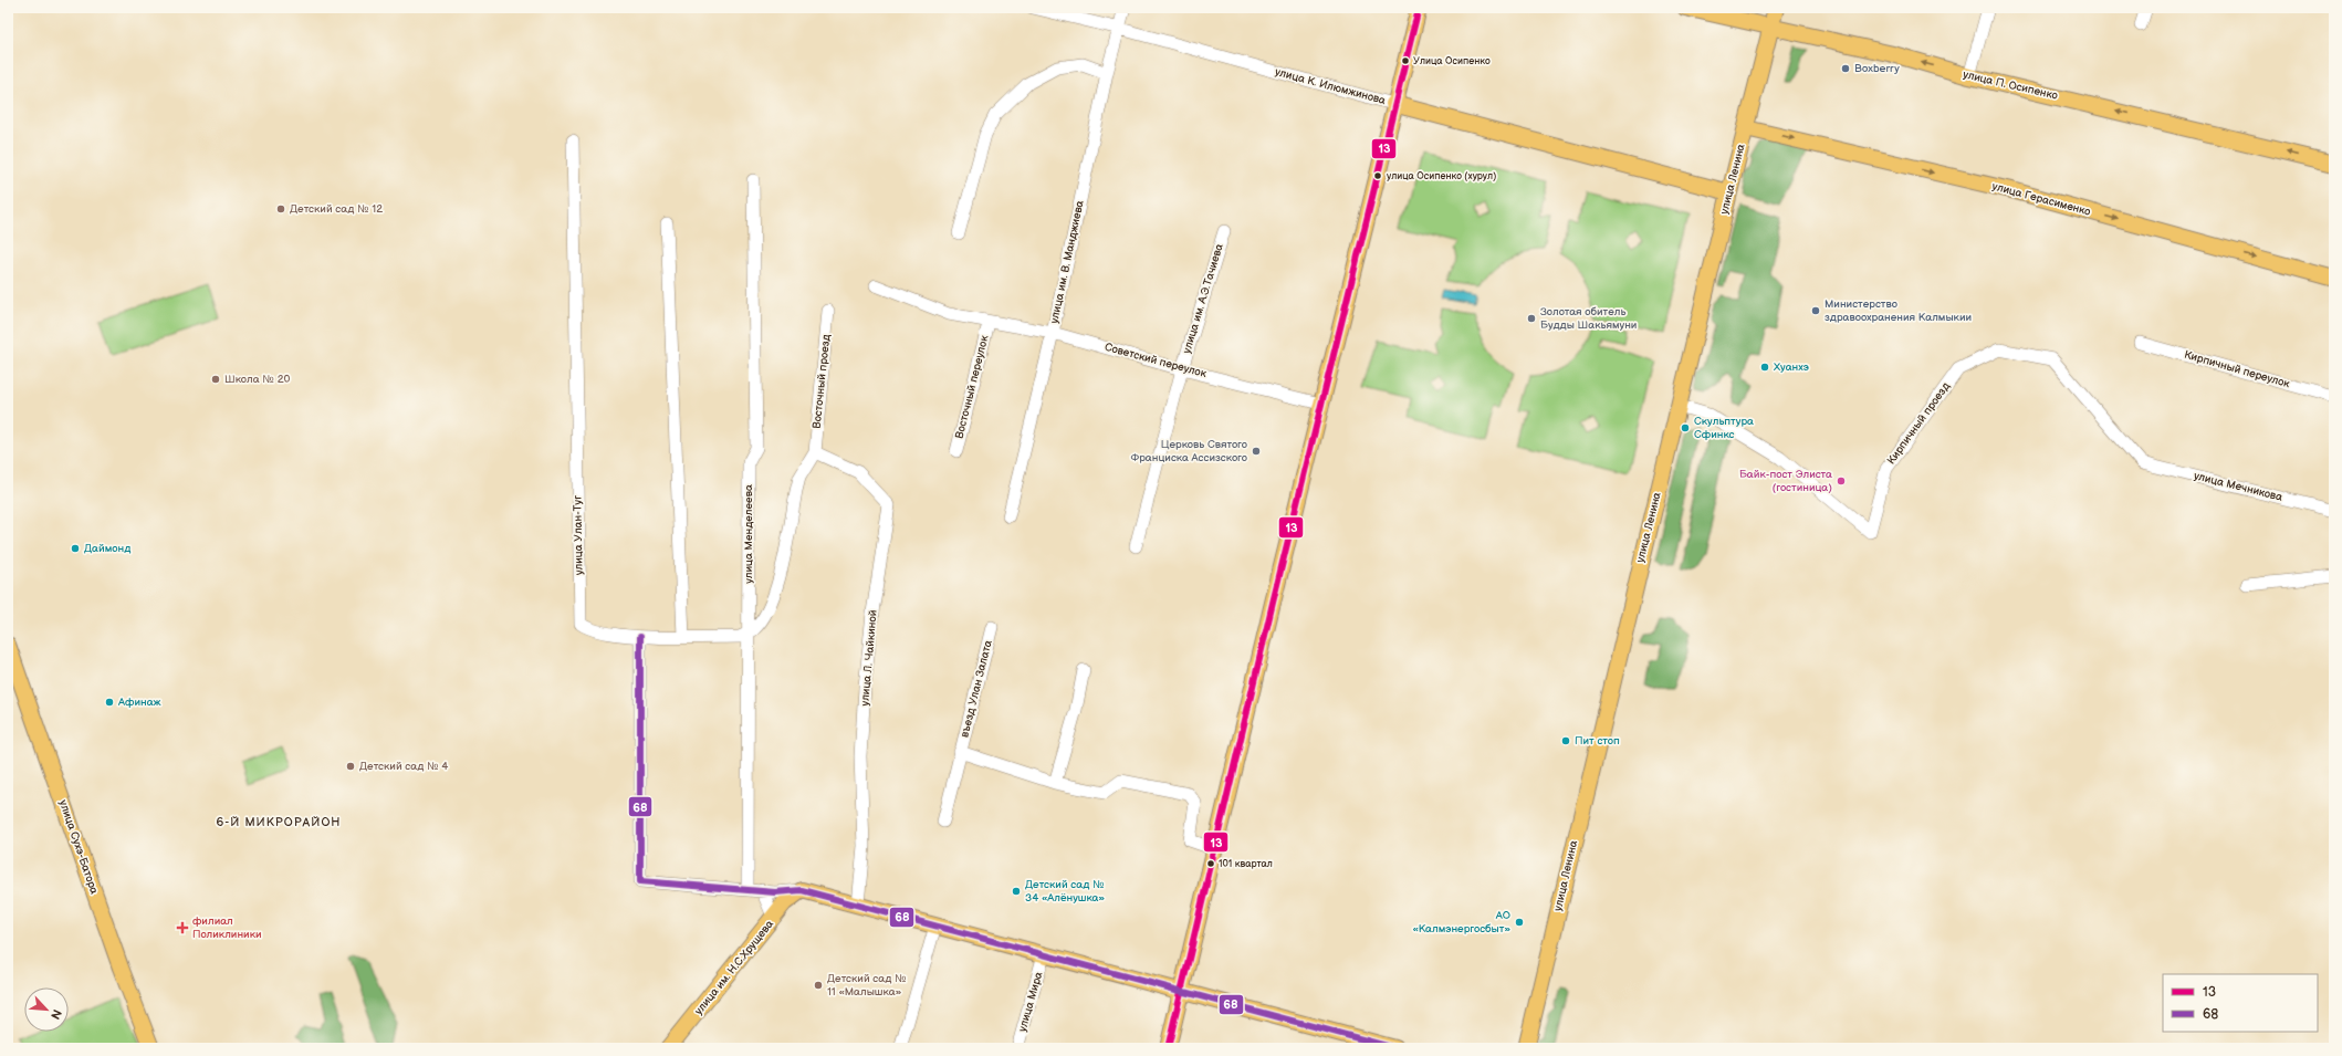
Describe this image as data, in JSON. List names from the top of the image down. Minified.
{"streets":{"main road":["улица П. Осипенко","улица К. Илюмжинова","улица Ленина","улица Герасименко","улица Сухэ-Батора","улица им. Н.С.Хрущева"],"street":["улица им. В. Манджиева","улица им. А.Э.Тачиева","Советский переулок","Кирпичный переулок","Восточный проезд","Восточный переулок","Кирпичный проезд","улица Мечникова","улица Менделеева","улица Улан-Туг","улица Л. Чайкиной","въезд Улан Залата","улица Мира"]},"crossings":[["улица П. Осипенко","улица Ленина"],["улица К. Илюмжинова","улица Ленина"],["улица К. Илюмжинова","улица им. В. Манджиева"],["улица Ленина","улица Герасименко"],["улица Ленина","Кирпичный проезд"],["улица им. В. Манджиева","Советский переулок"],["улица им. А.Э.Тачиева","Советский переулок"],["Советский переулок","Восточный переулок"],["Восточный проезд","улица Л. Чайкиной"],["Кирпичный проезд","улица Мечникова"]],"one_way":["улица П. Осипенко","улица Герасименко"],"districts":["6-Й МИКРОРАЙОН"],"places":{"other":["Улица Осипенко","Boxberry","улица Осипенко (хурул)","Детский сад № 12","Министерство здравоохранения Калмыкии","Золотая обитель Будды Шакьямуни","Хуанхэ","Школа № 20","Скульптура Сфинкс","Церковь Святого Франциска Ассизского","Байк-пост Элиста (гостиница)","Даймонд","Афинаж","Пит стоп","Детский сад № 4","101 квартал","Детский сад № 34 «Алёнушка»","АО «Калмэнергосбыт»","Детский сад № 11 «Малышка»"],"health":["филиал Поликлиники"]},"lines":["transit line 13","transit line 68"],"legend":["13","68"],"north":"bottom right"}
